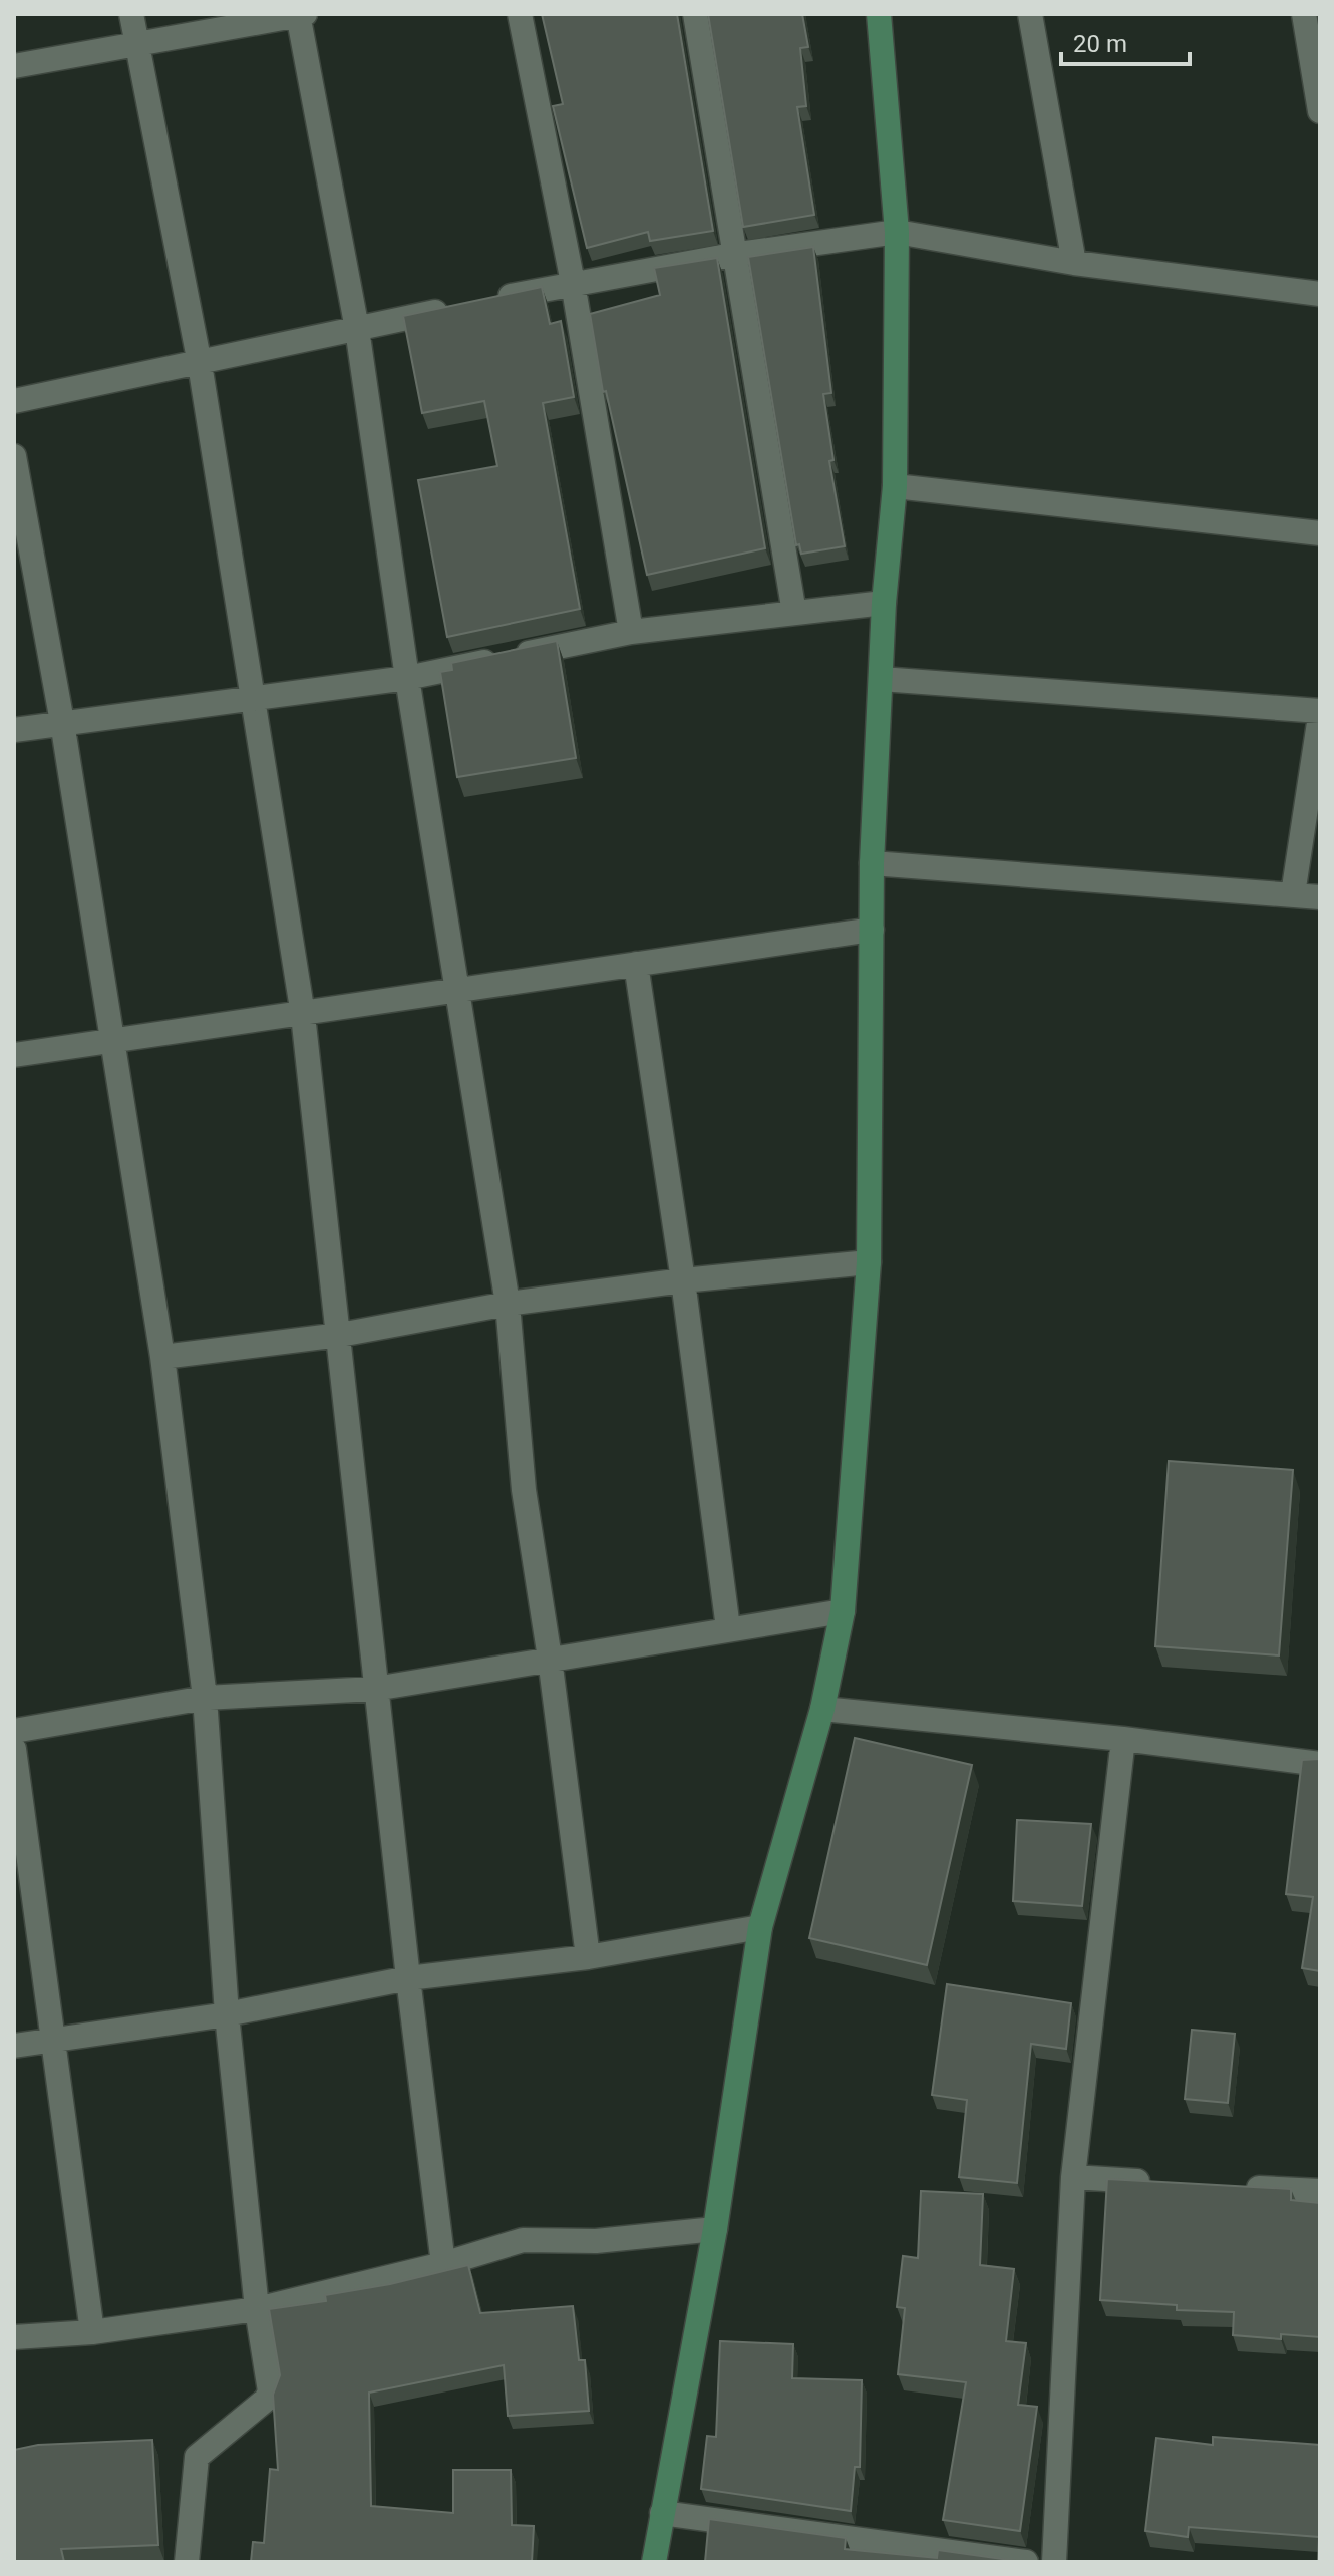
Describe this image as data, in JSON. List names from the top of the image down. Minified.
{"scale_bar":"20 m"}
